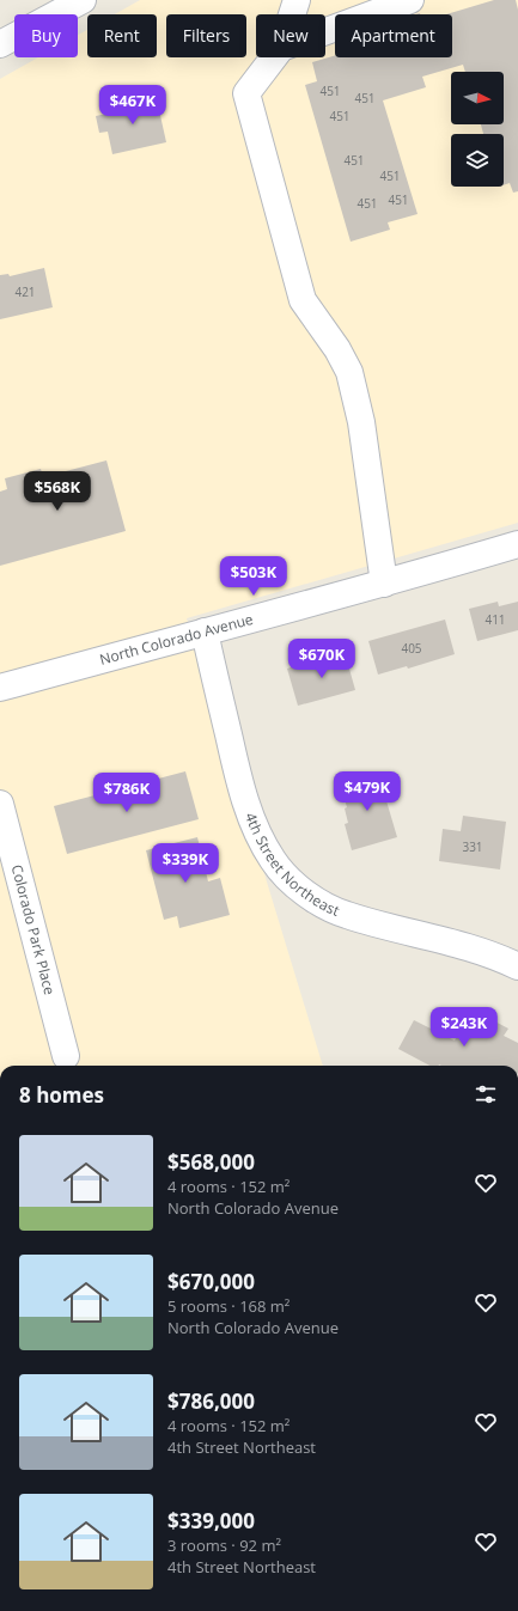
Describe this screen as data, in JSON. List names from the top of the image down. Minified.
{"streets":{"street":["North Colorado Avenue","4th Street Northeast","Colorado Park Place"]},"crossings":[["North Colorado Avenue","4th Street Northeast"]],"house_numbers":["451","451","451","451","451","451","451","421","411","405","331"],"north":"right","page":{"chip":["Buy","Rent","Filters","New","Apartment"],"price":["$467K","$568K","$503K","$670K","$479K","$786K","$339K","$243K"],"heading":"8 homes","list":[{"name":"$568,000","note":"4 rooms · 152 m² · North Colorado Avenue"},{"name":"$670,000","note":"5 rooms · 168 m² · North Colorado Avenue"},{"name":"$786,000","note":"4 rooms · 152 m² · 4th Street Northeast"},{"name":"$339,000","note":"3 rooms · 92 m² · 4th Street Northeast"}]}}
